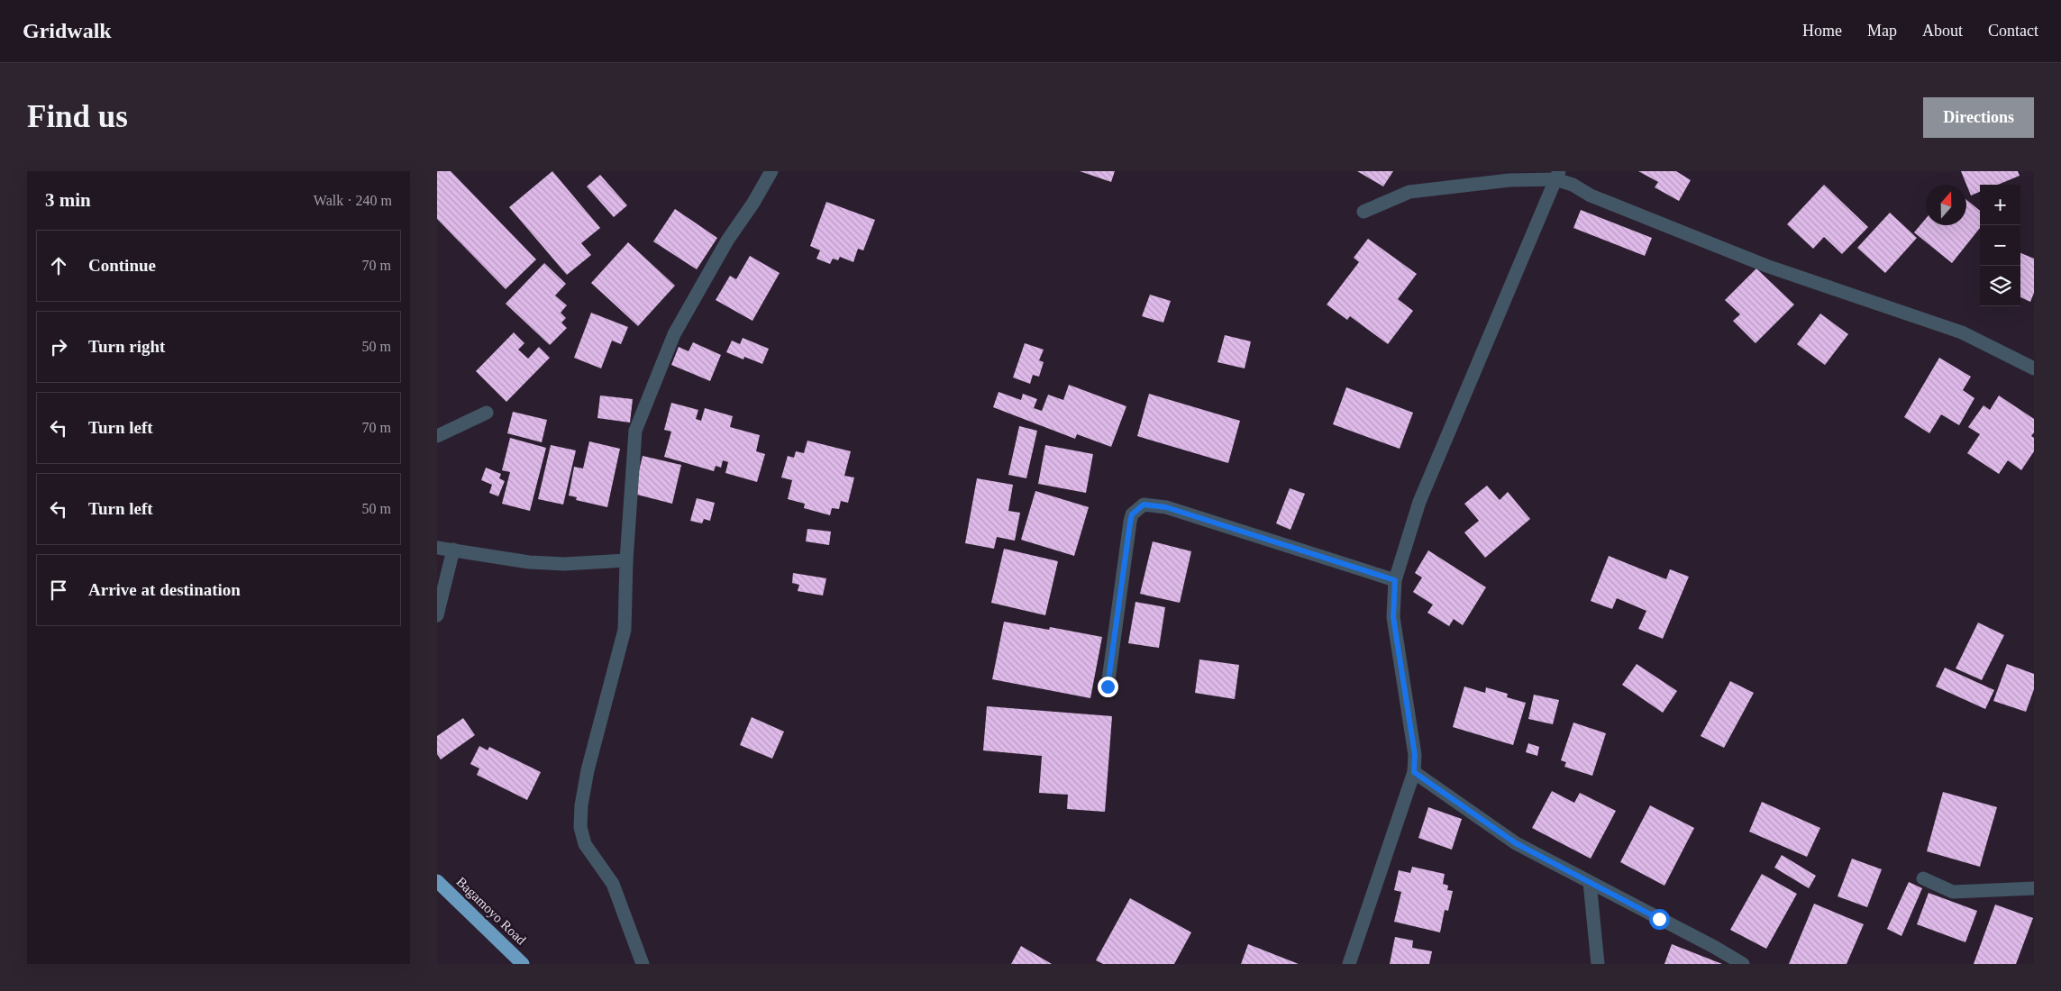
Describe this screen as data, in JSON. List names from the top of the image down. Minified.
{"streets":{"highway":["Bagamoyo Road"]},"north":"top","page":{"header":"Gridwalk","nav":["Home","Map","About","Contact"],"buttons":"Directions","title":"Find us","heading":["3 min","Walk · 240 m"],"map_buttons":["+","−"],"list":[["Continue","70 m"],["Turn right","50 m"],["Turn left","70 m"],["Turn left","50 m"],"Arrive at destination"]}}
